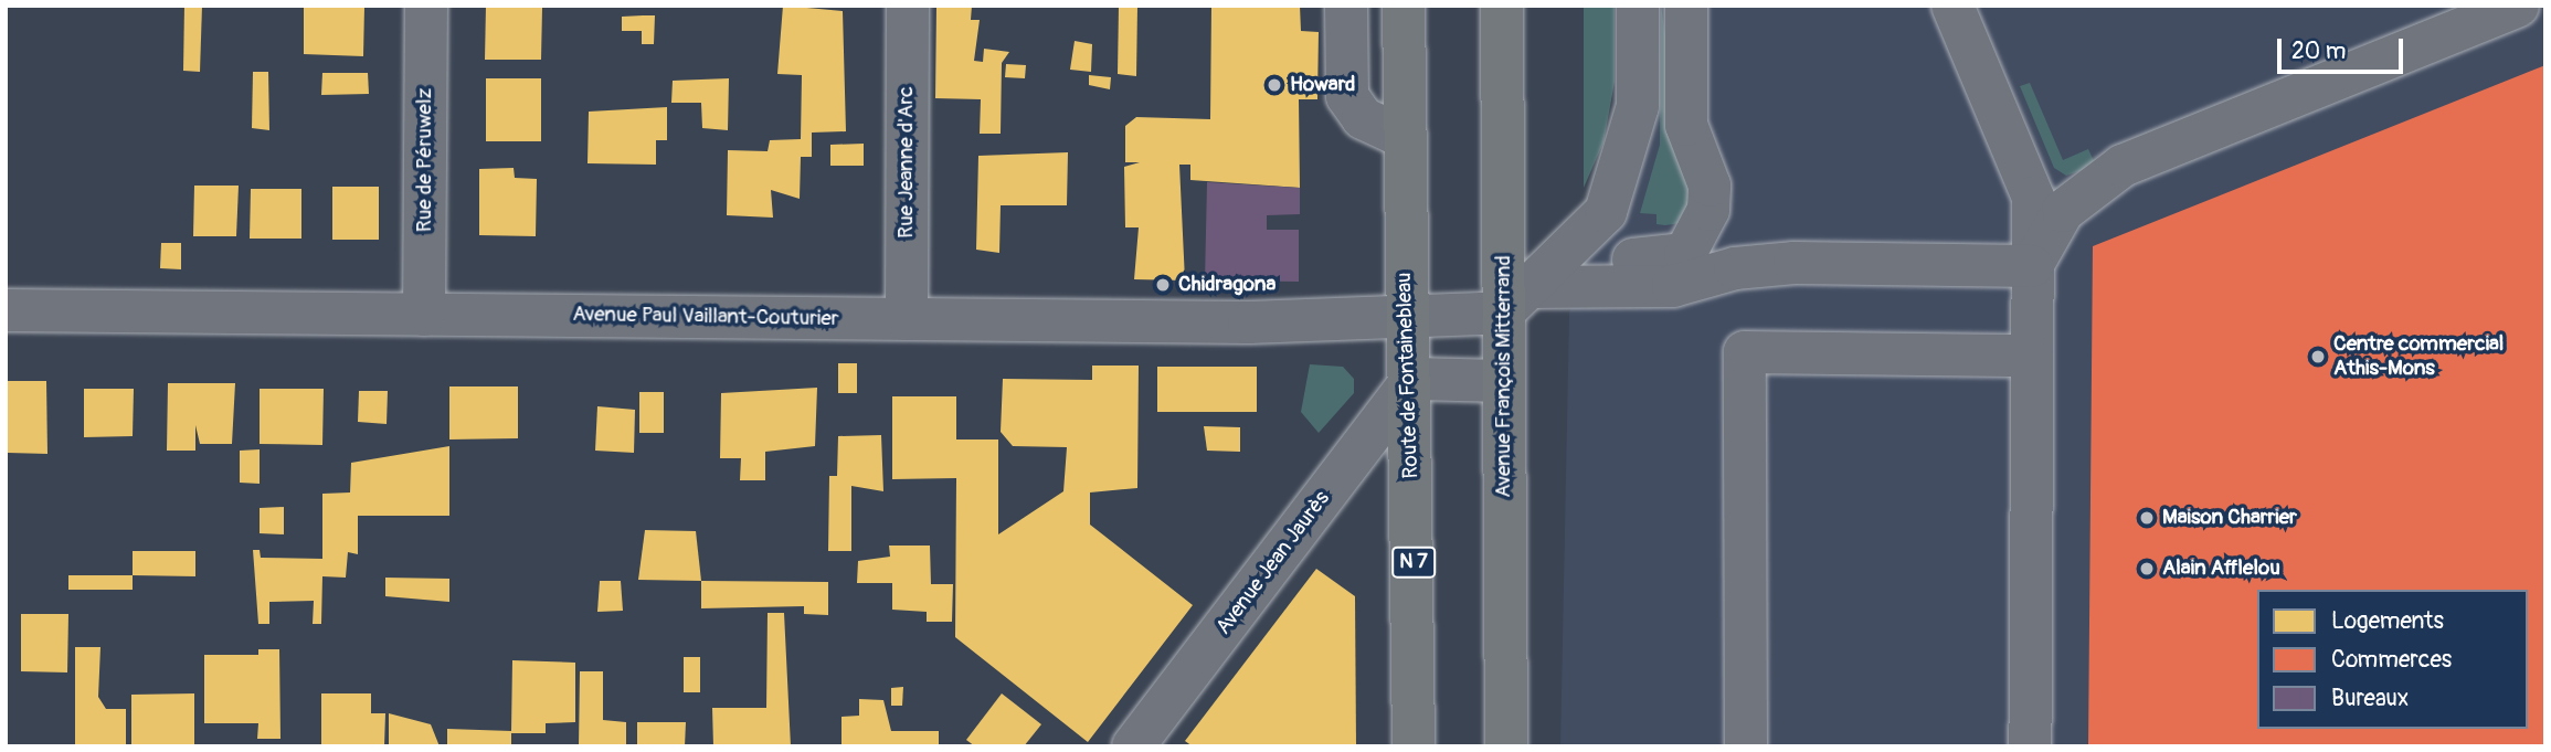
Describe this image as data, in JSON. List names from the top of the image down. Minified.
{"streets":{"main road":["Route de Fontainebleau","Avenue François Mitterrand","N 7"],"street":["Rue de Péruwelz","Rue Jeanne d'Arc","Avenue Paul Vaillant-Couturier","Avenue Jean Jaurès"]},"crossings":[["Rue de Péruwelz","Avenue Paul Vaillant-Couturier"],["Rue Jeanne d'Arc","Avenue Paul Vaillant-Couturier"],["Avenue Paul Vaillant-Couturier","Route de Fontainebleau"],["Avenue Paul Vaillant-Couturier","Avenue François Mitterrand"],["Route de Fontainebleau","Avenue Jean Jaurès"]],"places":["Howard","Chidragona","Centre commercial Athis-Mons","Maison Charrier","Alain Afflelou"],"legend":["Logements","Commerces","Bureaux"],"scale_bar":"20 m"}
